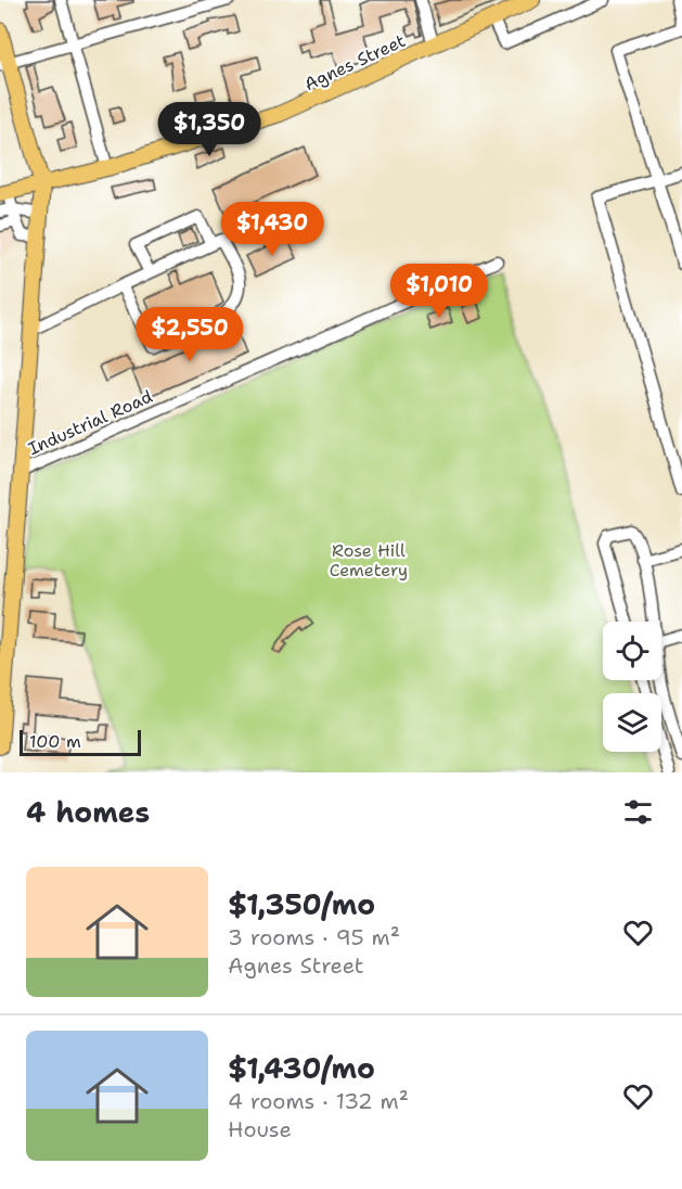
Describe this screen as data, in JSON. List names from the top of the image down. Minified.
{"streets":{"main road":["Agnes Street"],"street":["Industrial Road"]},"parks":["Rose Hill Cemetery"],"scale_bar":"100 m","page":{"price":["$1,350","$1,430","$1,010","$2,550"],"scale":"100 m","heading":"4 homes","list":[{"name":"$1,350/mo","note":"3 rooms · 95 m² · Agnes Street"},{"name":"$1,430/mo","note":"4 rooms · 132 m² · House"}]}}
